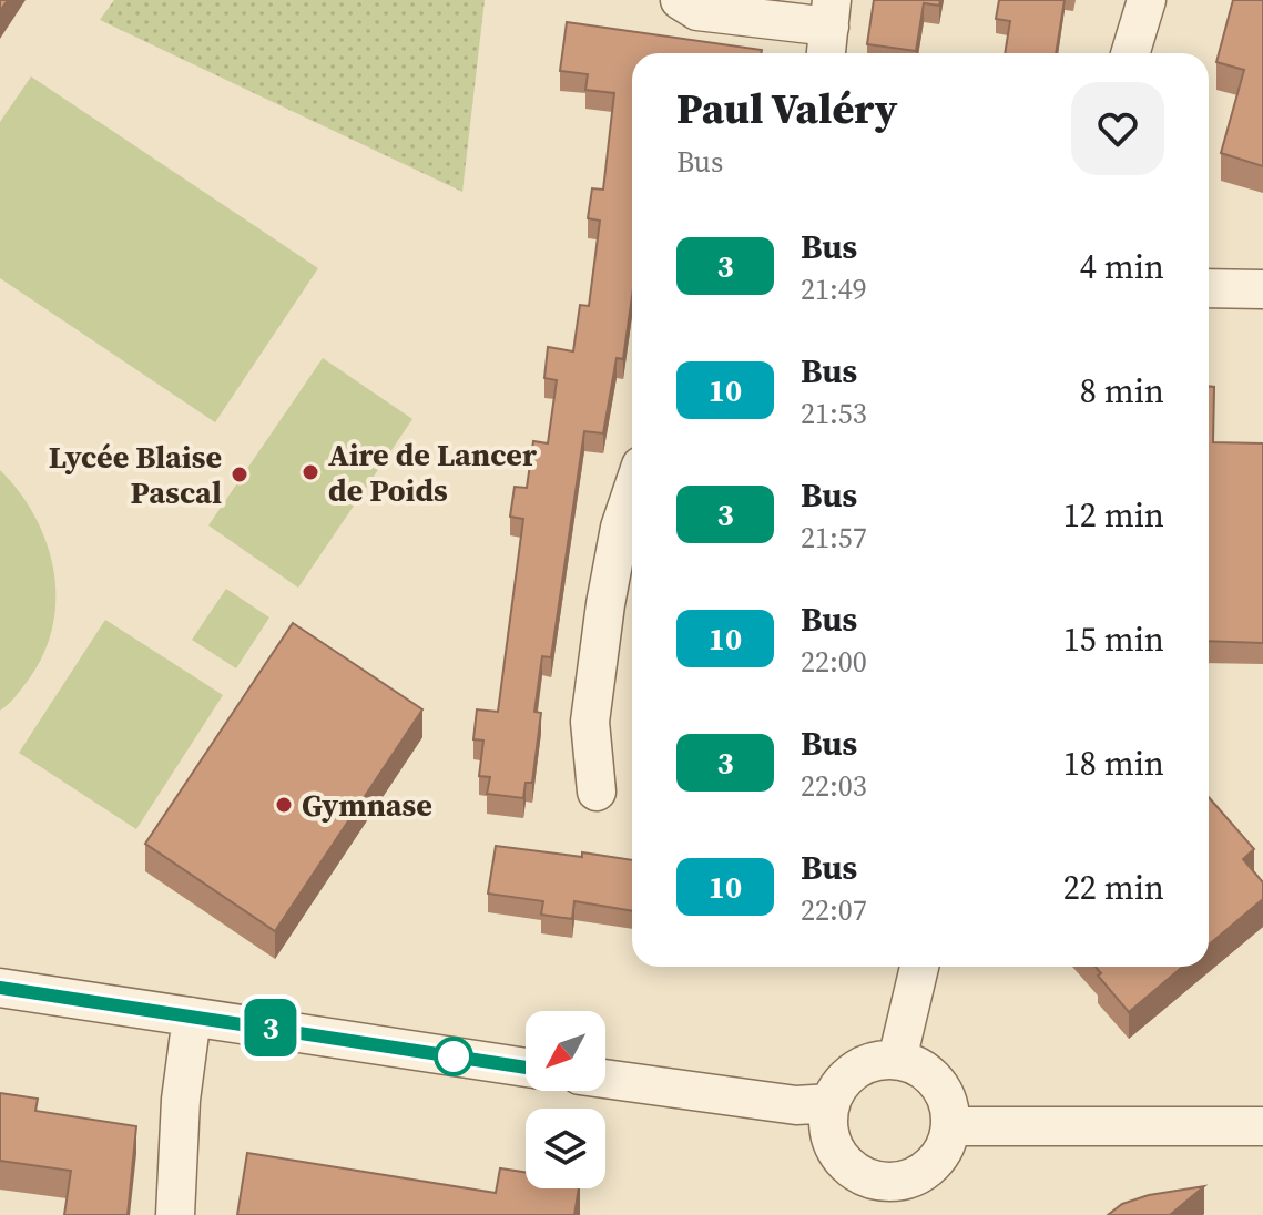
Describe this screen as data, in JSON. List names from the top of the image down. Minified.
{"places":["Aire de Lancer de Poids","Lycée Blaise Pascal","Gymnase"],"lines":["bus line 3"],"north":"bottom left","page":{"on_map":"3","heading":["Paul Valéry","Bus"],"list":[{"mark":"3","name":"Bus","note":"21:49","value":"4 min"},{"mark":"10","name":"Bus","note":"21:53","value":"8 min"},{"mark":"3","name":"Bus","note":"21:57","value":"12 min"},{"mark":"10","name":"Bus","note":"22:00","value":"15 min"},{"mark":"3","name":"Bus","note":"22:03","value":"18 min"},{"mark":"10","name":"Bus","note":"22:07","value":"22 min"}]}}
